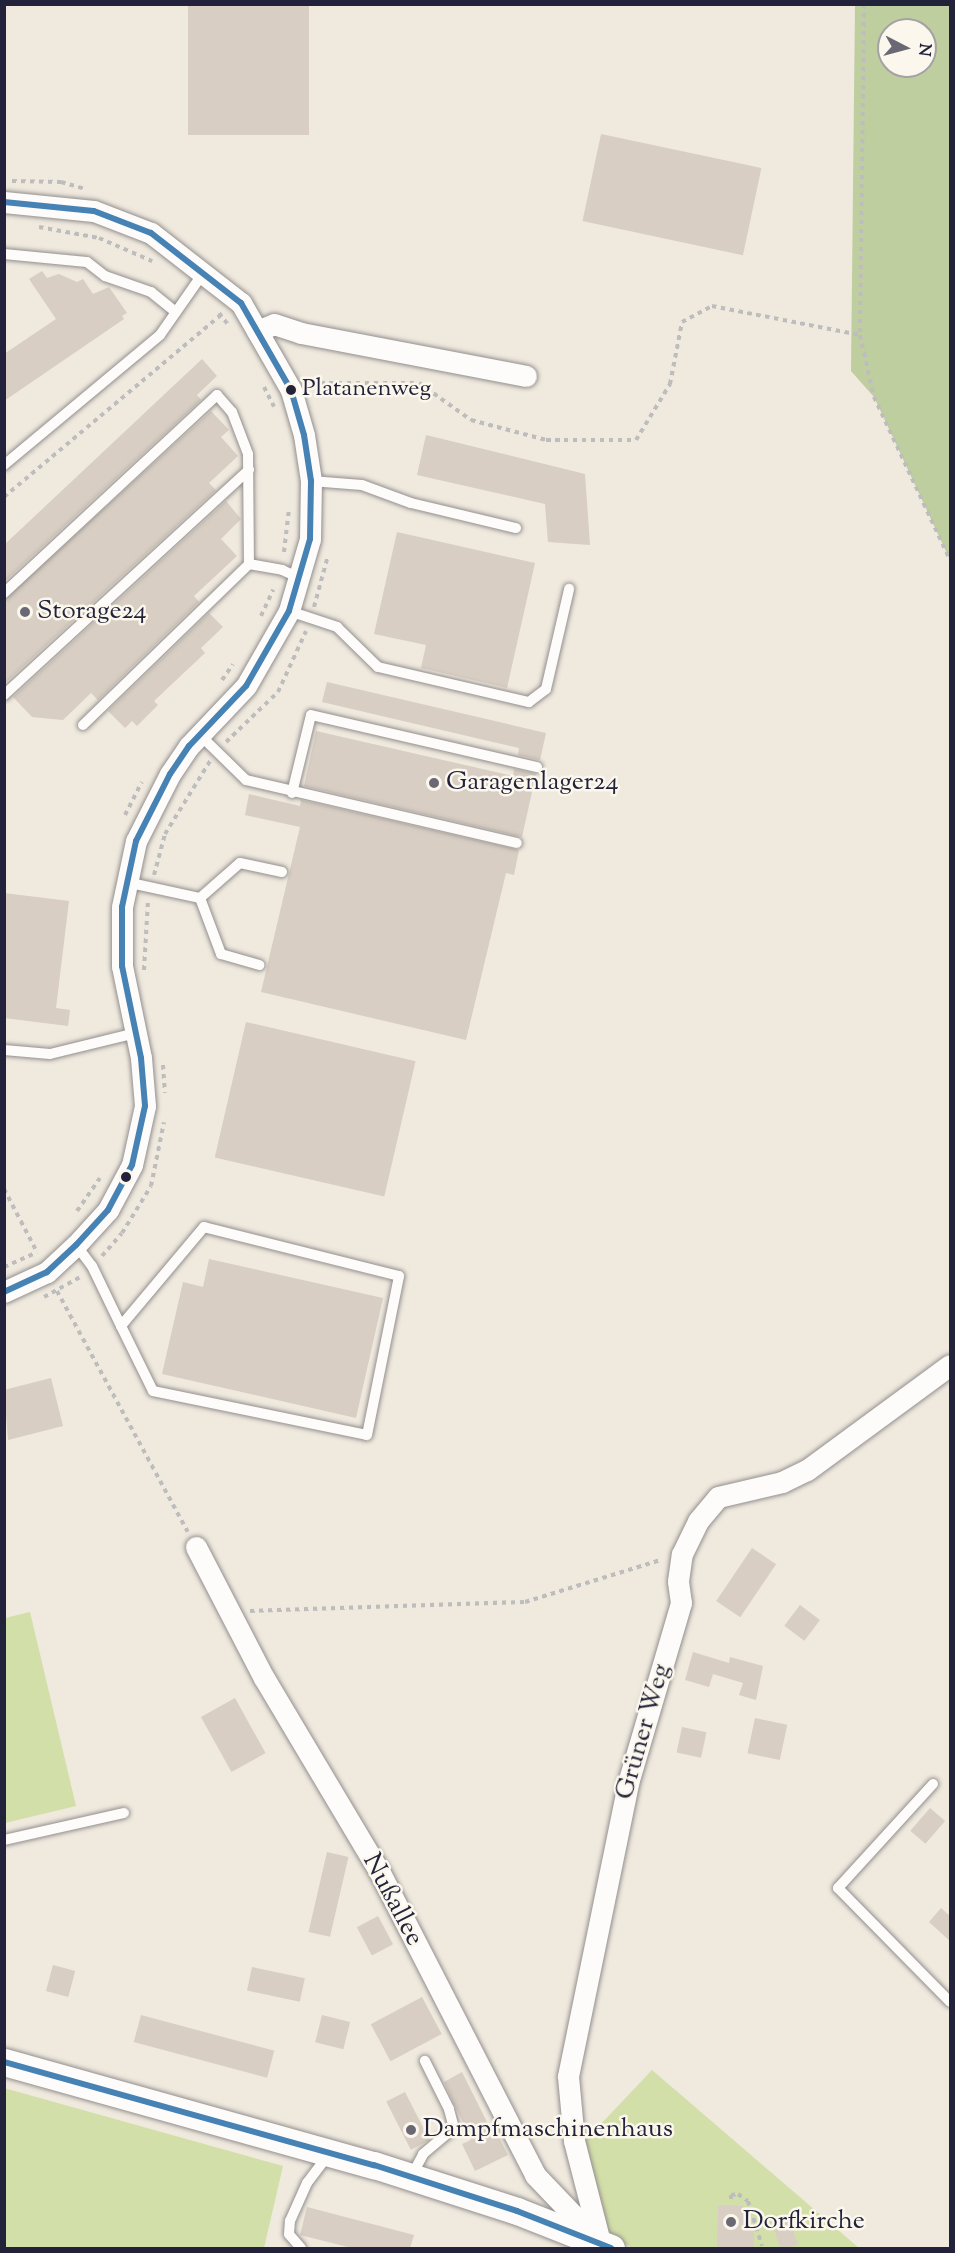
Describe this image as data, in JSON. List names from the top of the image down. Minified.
{"streets":{"street":["Grüner Weg","Nußallee"]},"crossings":[["Grüner Weg","Nußallee"]],"places":["Platanenweg","Storage24","Garagenlager24","Dampfmaschinenhaus","Dorfkirche"],"north":"right"}
